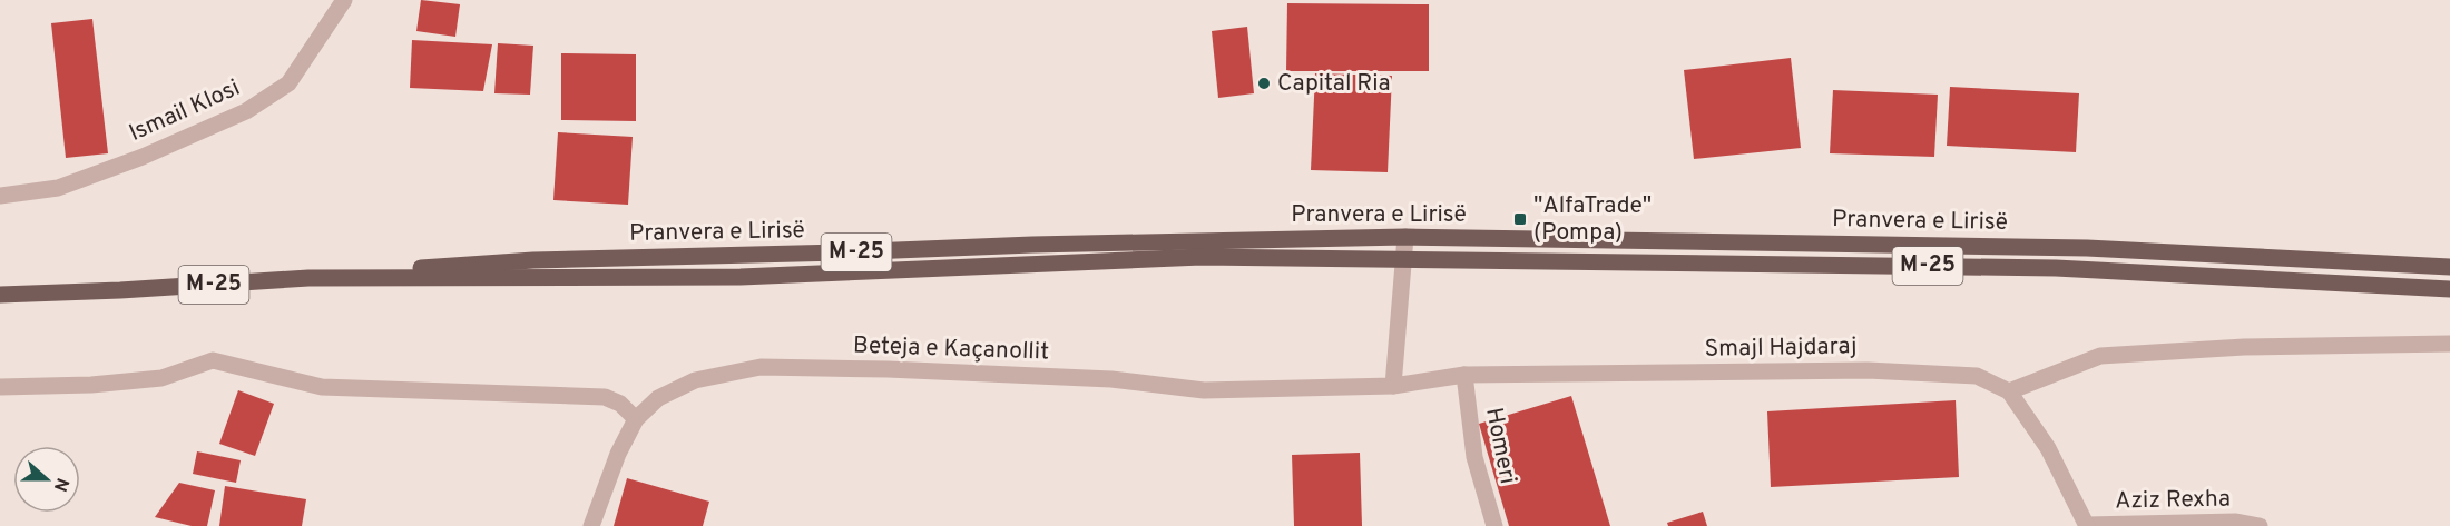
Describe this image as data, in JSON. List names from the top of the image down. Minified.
{"streets":{"main road":["Pranvera e Lirisë","M-25"],"street":["Ismail Klosi","Smajl Hajdaraj","Beteja e Kaçanollit","Homeri","Aziz Rexha"]},"crossings":[["Smajl Hajdaraj","Beteja e Kaçanollit"],["Smajl Hajdaraj","Homeri"],["Smajl Hajdaraj","Aziz Rexha"]],"places":{"other":["Capital Ria"],"transit":["\"AlfaTrade\" (Pompa)"]},"north":"right"}
